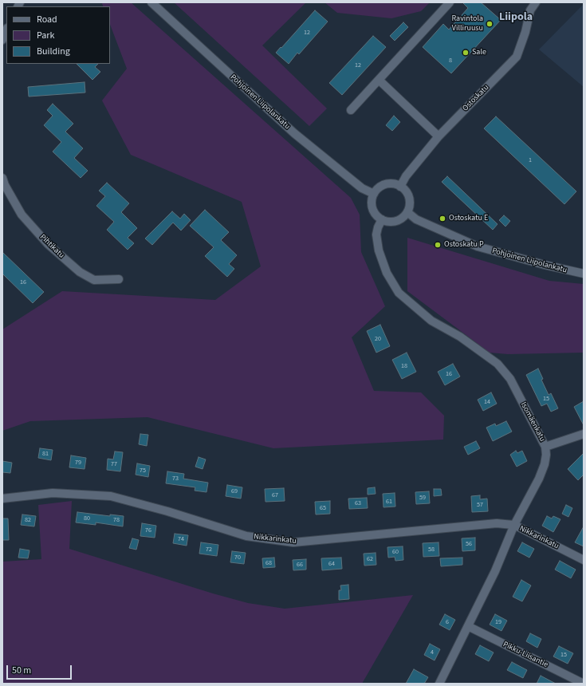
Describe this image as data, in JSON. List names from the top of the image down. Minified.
{"streets":{"street":["Ostoskatu","Pohjoinen Liipolankatu","Pihtikatu","Isomäenkatu","Nikkarinkatu","Pikku-Liisantie"]},"crossings":[["Ostoskatu","Pohjoinen Liipolankatu"],["Ostoskatu","Isomäenkatu"],["Pohjoinen Liipolankatu","Isomäenkatu"],["Isomäenkatu","Nikkarinkatu"],["Isomäenkatu","Pikku-Liisantie"]],"districts":["Liipola"],"places":["Ravintola Villiruusu","Sale","Ostoskatu E","Ostoskatu P"],"house_numbers":["12","8","12","1","16","20","18","16","15","14","81","79","77","75","73","69","67","59","61","63","57","65","80","82","78","76","74","56","72","58","60","70","62","68","64","66","6","19","4","15"],"legend":["Road","Park","Building"],"scale_bar":"50 m"}
